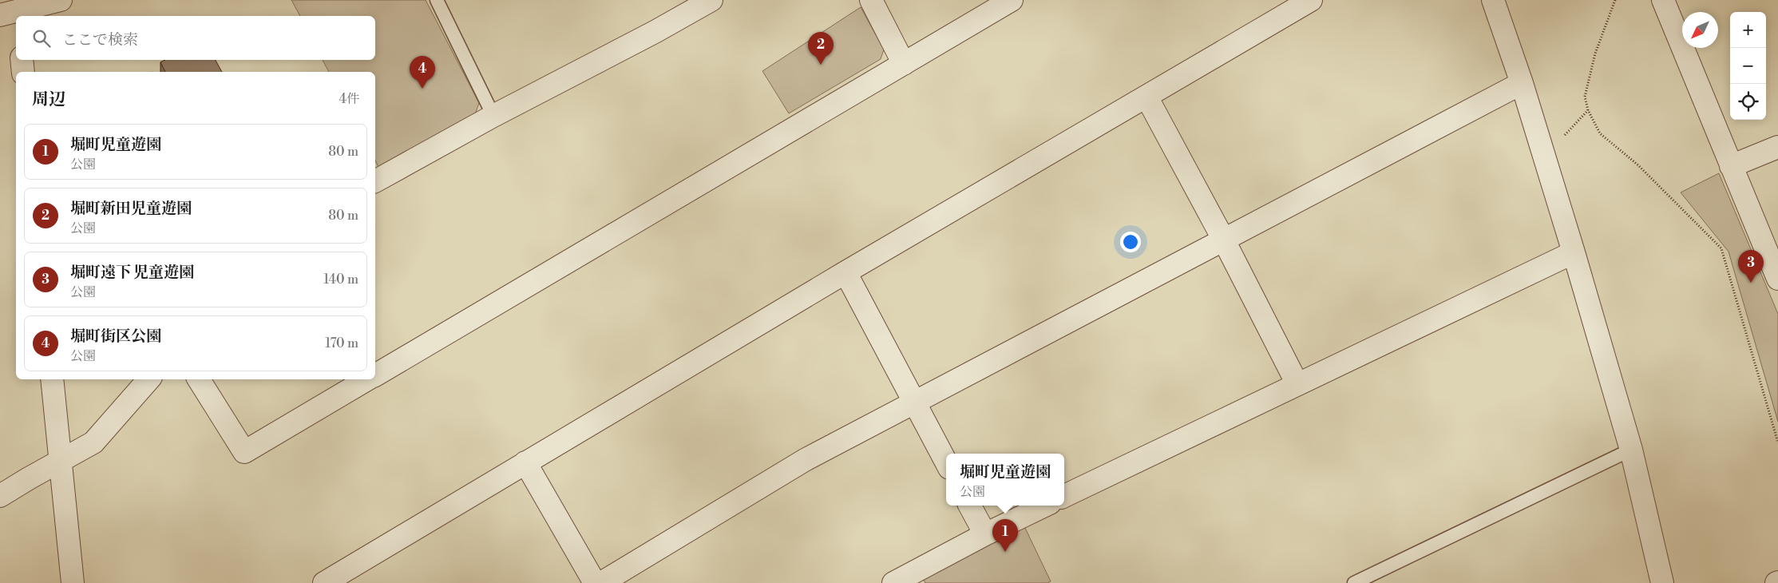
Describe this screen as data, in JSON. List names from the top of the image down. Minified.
{"north":"bottom left","page":{"map_buttons":["+","−"],"search":"ここで検索","pins":["2","4","3","1"],"heading":["周辺","4件"],"list":[{"mark":"1","name":"堀町児童遊園","note":"公園","value":"80 m"},{"mark":"2","name":"堀町新田児童遊園","note":"公園","value":"80 m"},{"mark":"3","name":"堀町遠下 児童遊園","note":"公園","value":"140 m"},{"mark":"4","name":"堀町街区公園","note":"公園","value":"170 m"}],"popup":["堀町児童遊園","公園"]}}
